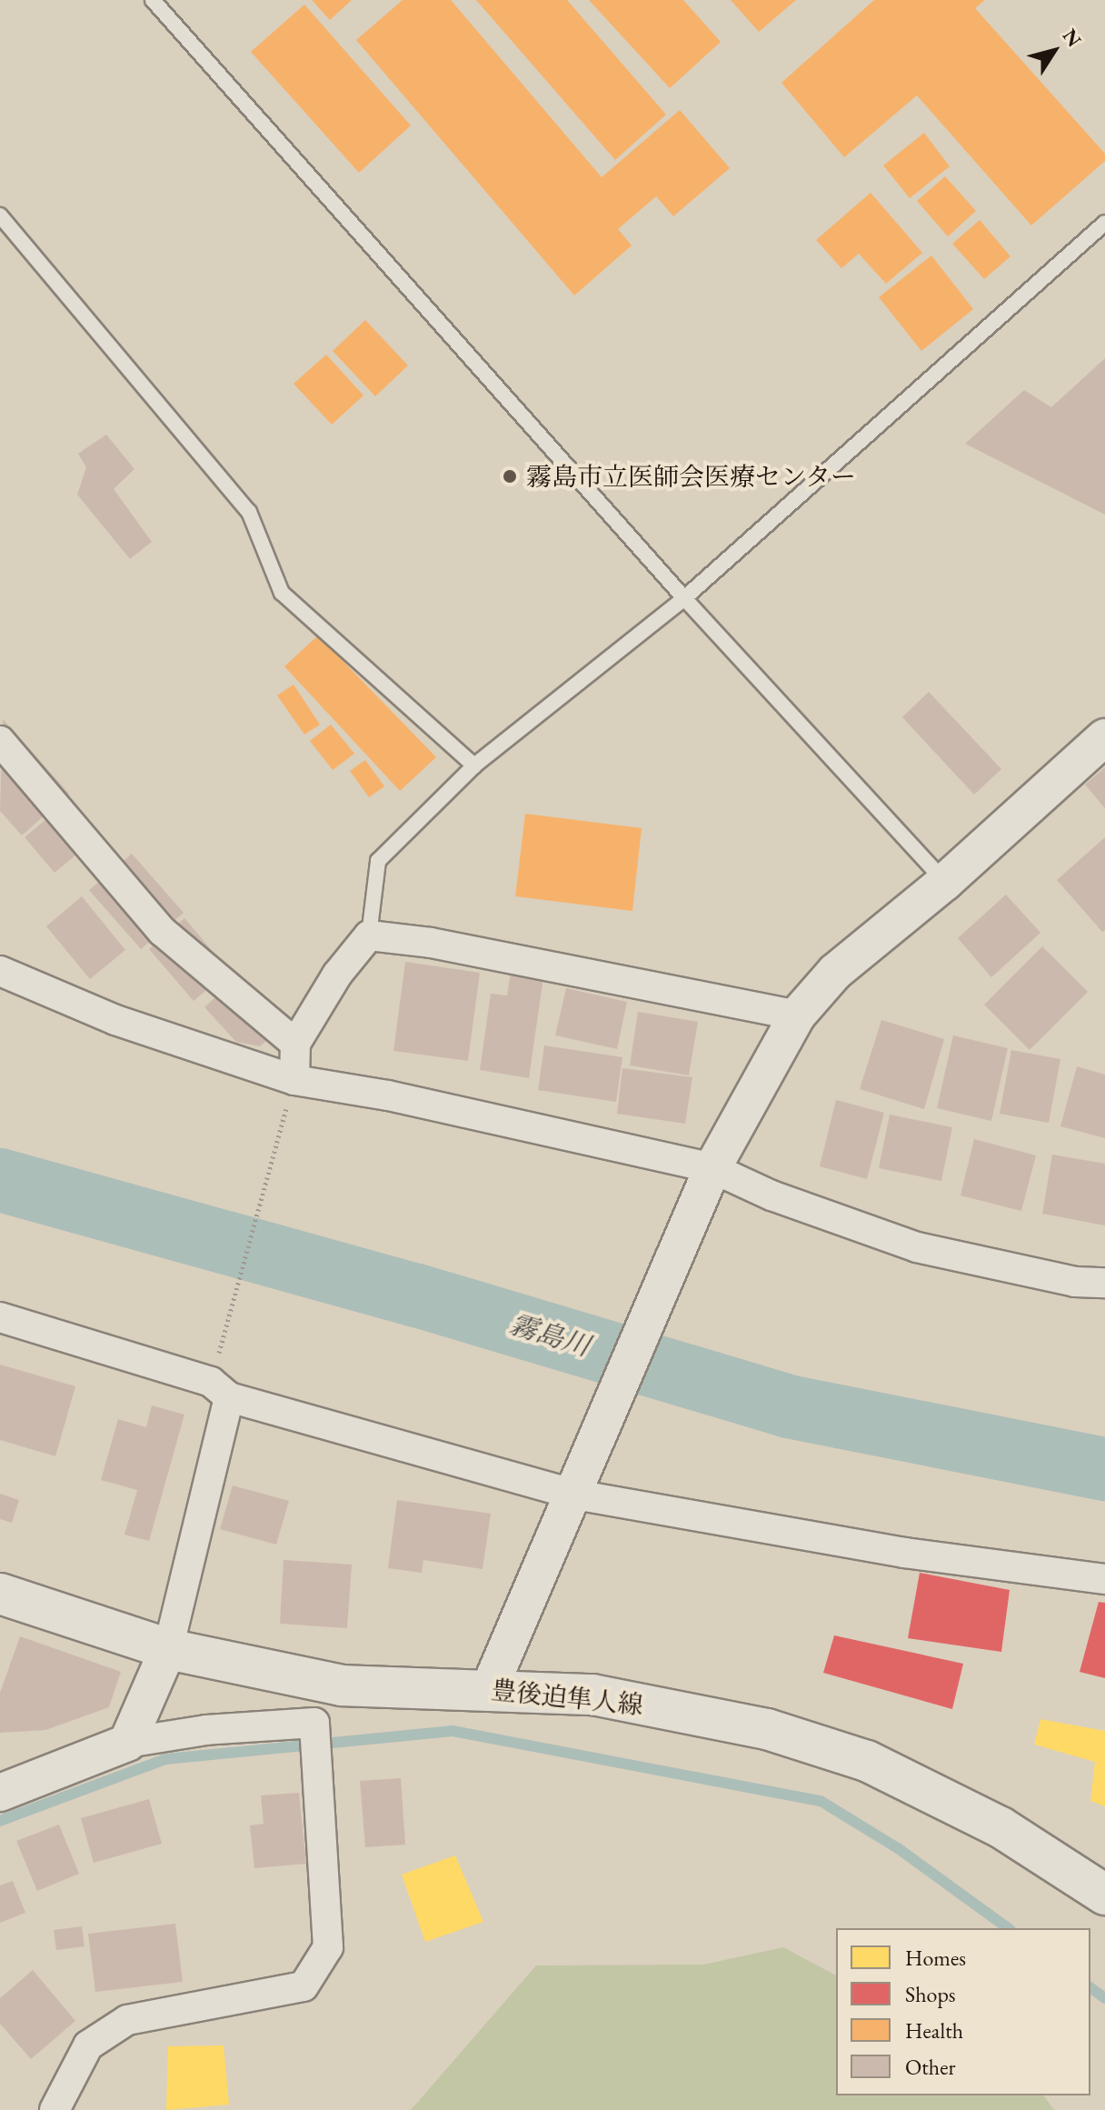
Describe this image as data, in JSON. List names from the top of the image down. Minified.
{"streets":{"main road":["豊後迫隼人線"]},"water":["霧島川"],"places":["霧島市立医師会医療センター"],"legend":["Homes","Shops","Health","Other"],"north":"top right"}
